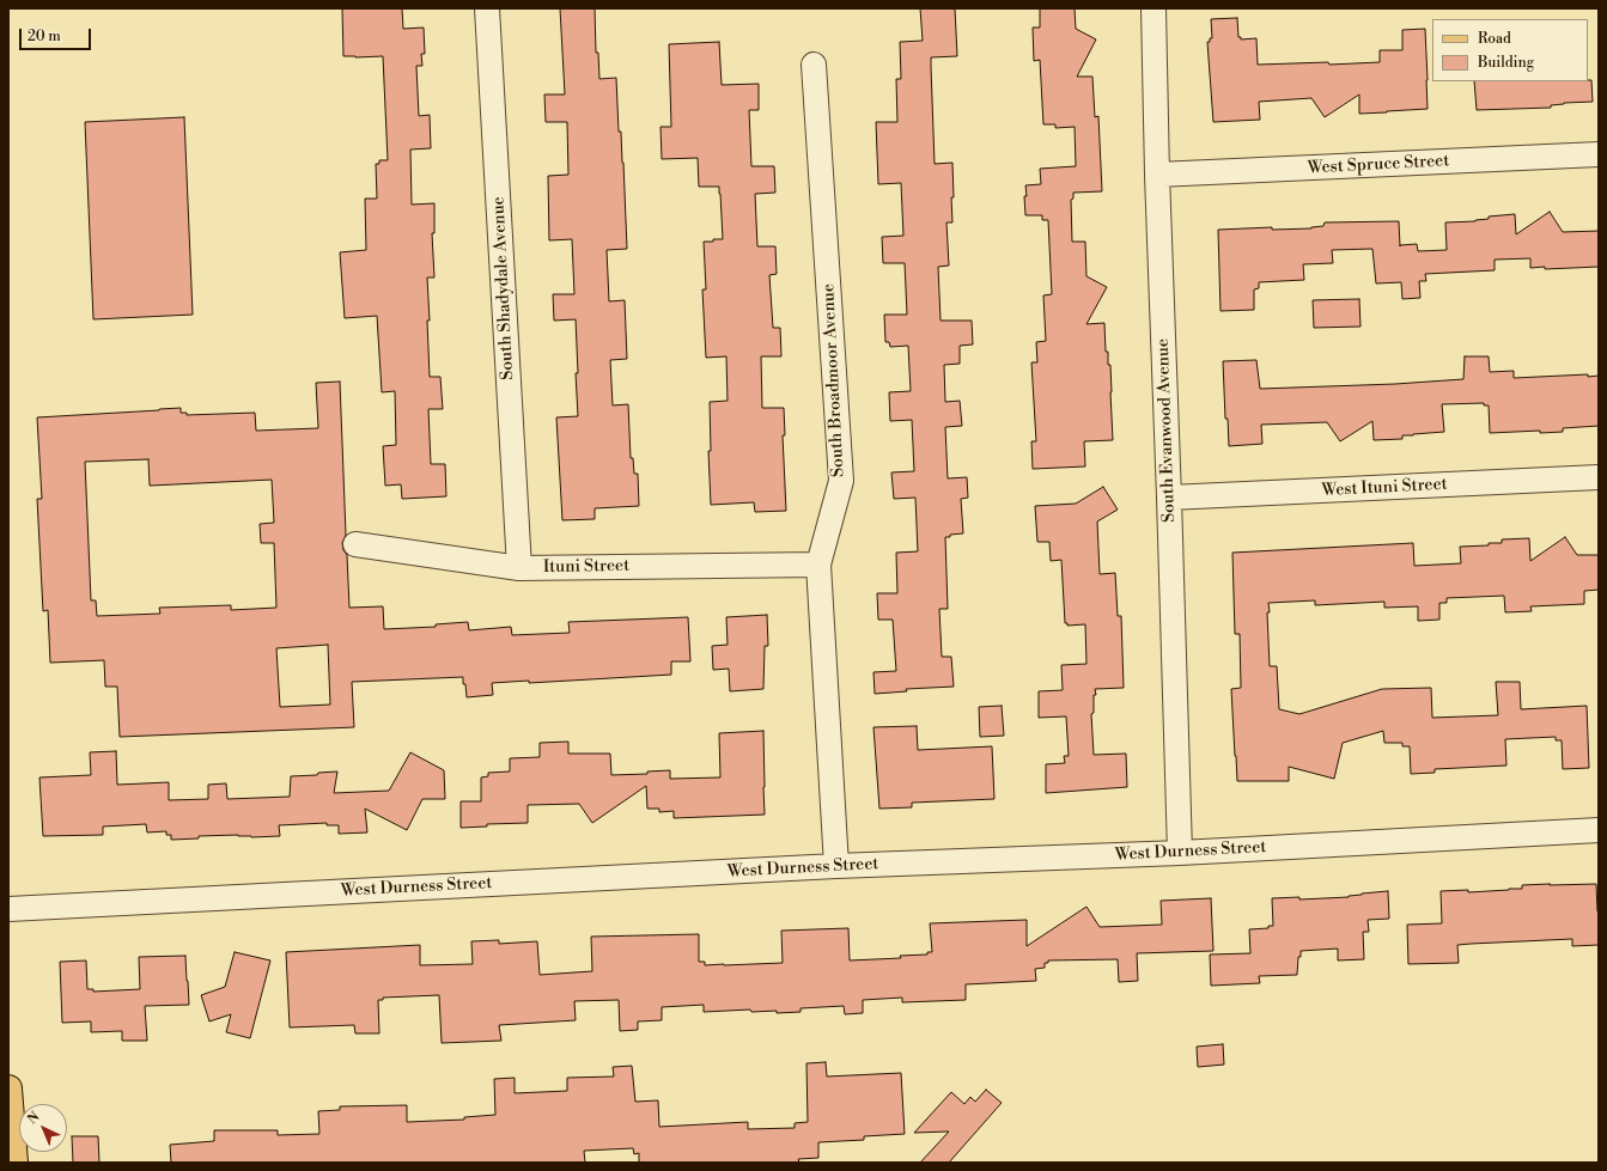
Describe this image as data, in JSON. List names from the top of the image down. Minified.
{"streets":{"street":["West Spruce Street","South Shadydale Avenue","South Broadmoor Avenue","South Evanwood Avenue","West Ituni Street","Ituni Street","West Durness Street"]},"crossings":[["West Spruce Street","South Evanwood Avenue"],["South Shadydale Avenue","Ituni Street"],["South Broadmoor Avenue","Ituni Street"],["South Broadmoor Avenue","West Durness Street"],["South Evanwood Avenue","West Ituni Street"],["South Evanwood Avenue","West Durness Street"]],"legend":["Road","Building"],"scale_bar":"20 m","north":"top left"}
